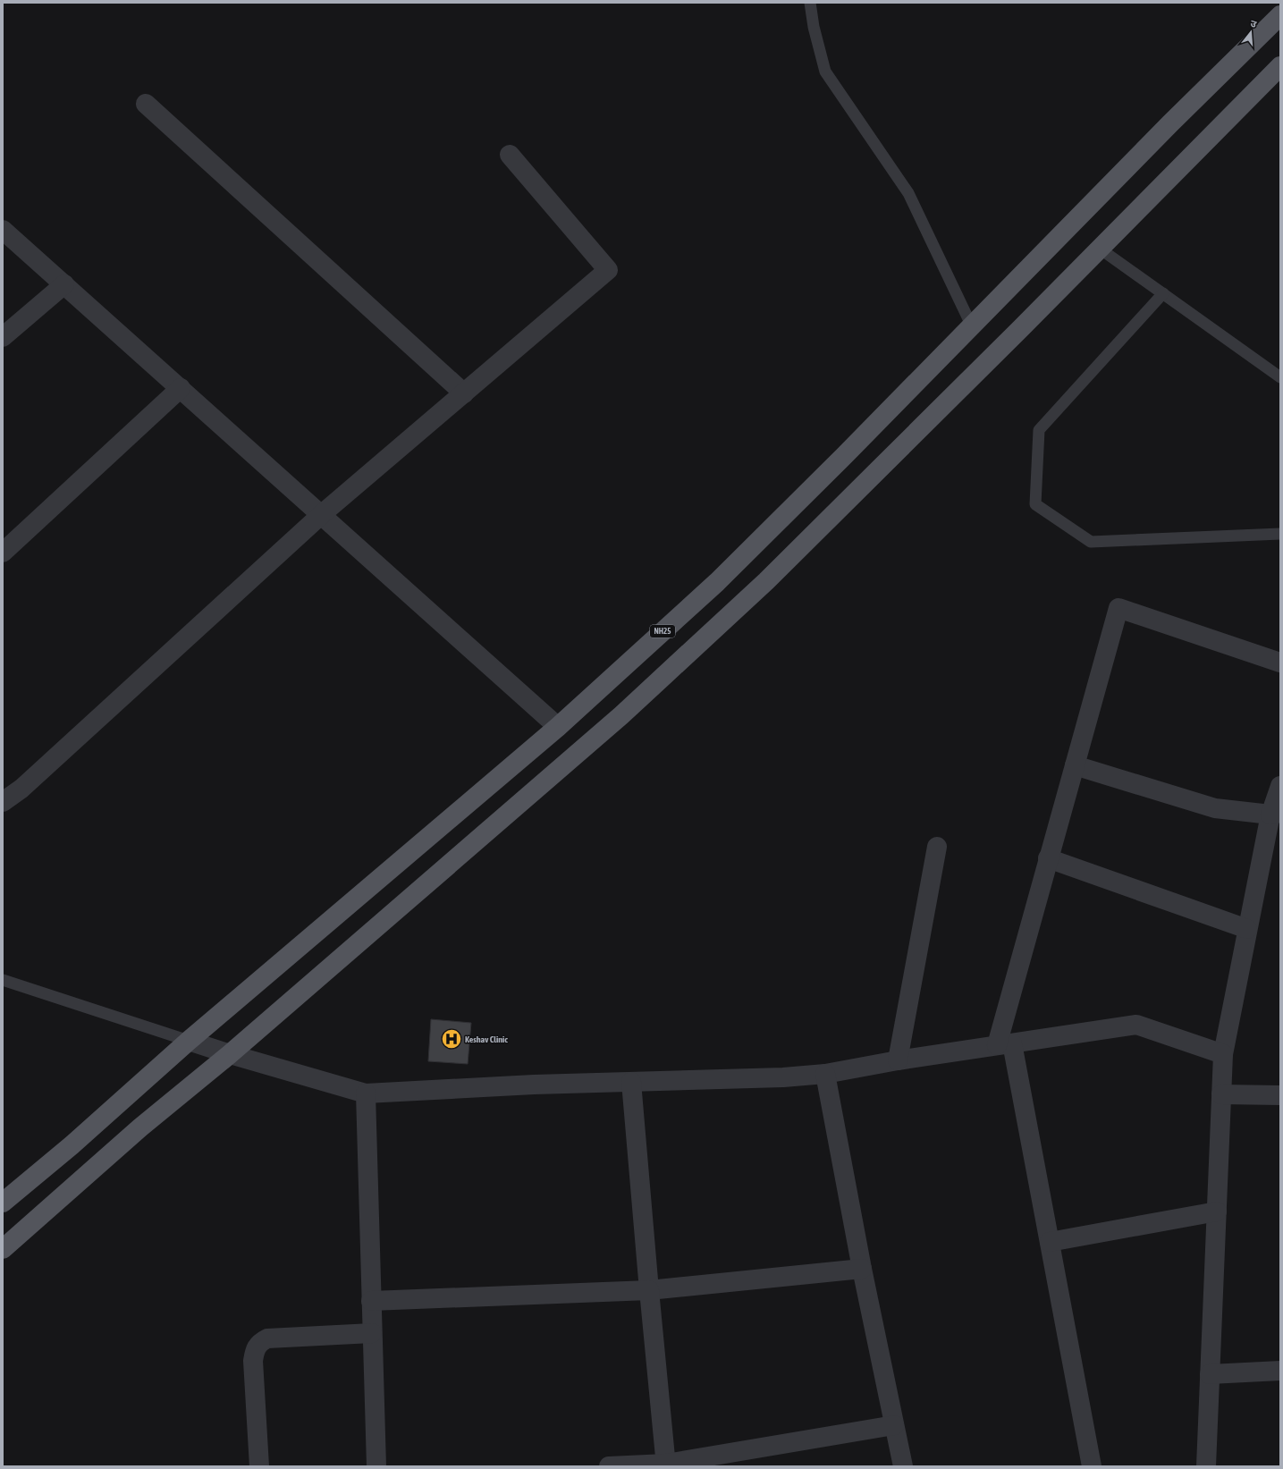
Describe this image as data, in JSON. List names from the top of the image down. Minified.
{"streets":{"main road":["NH25"]},"places":{"hospital":["Keshav Clinic"]},"north":"top"}
